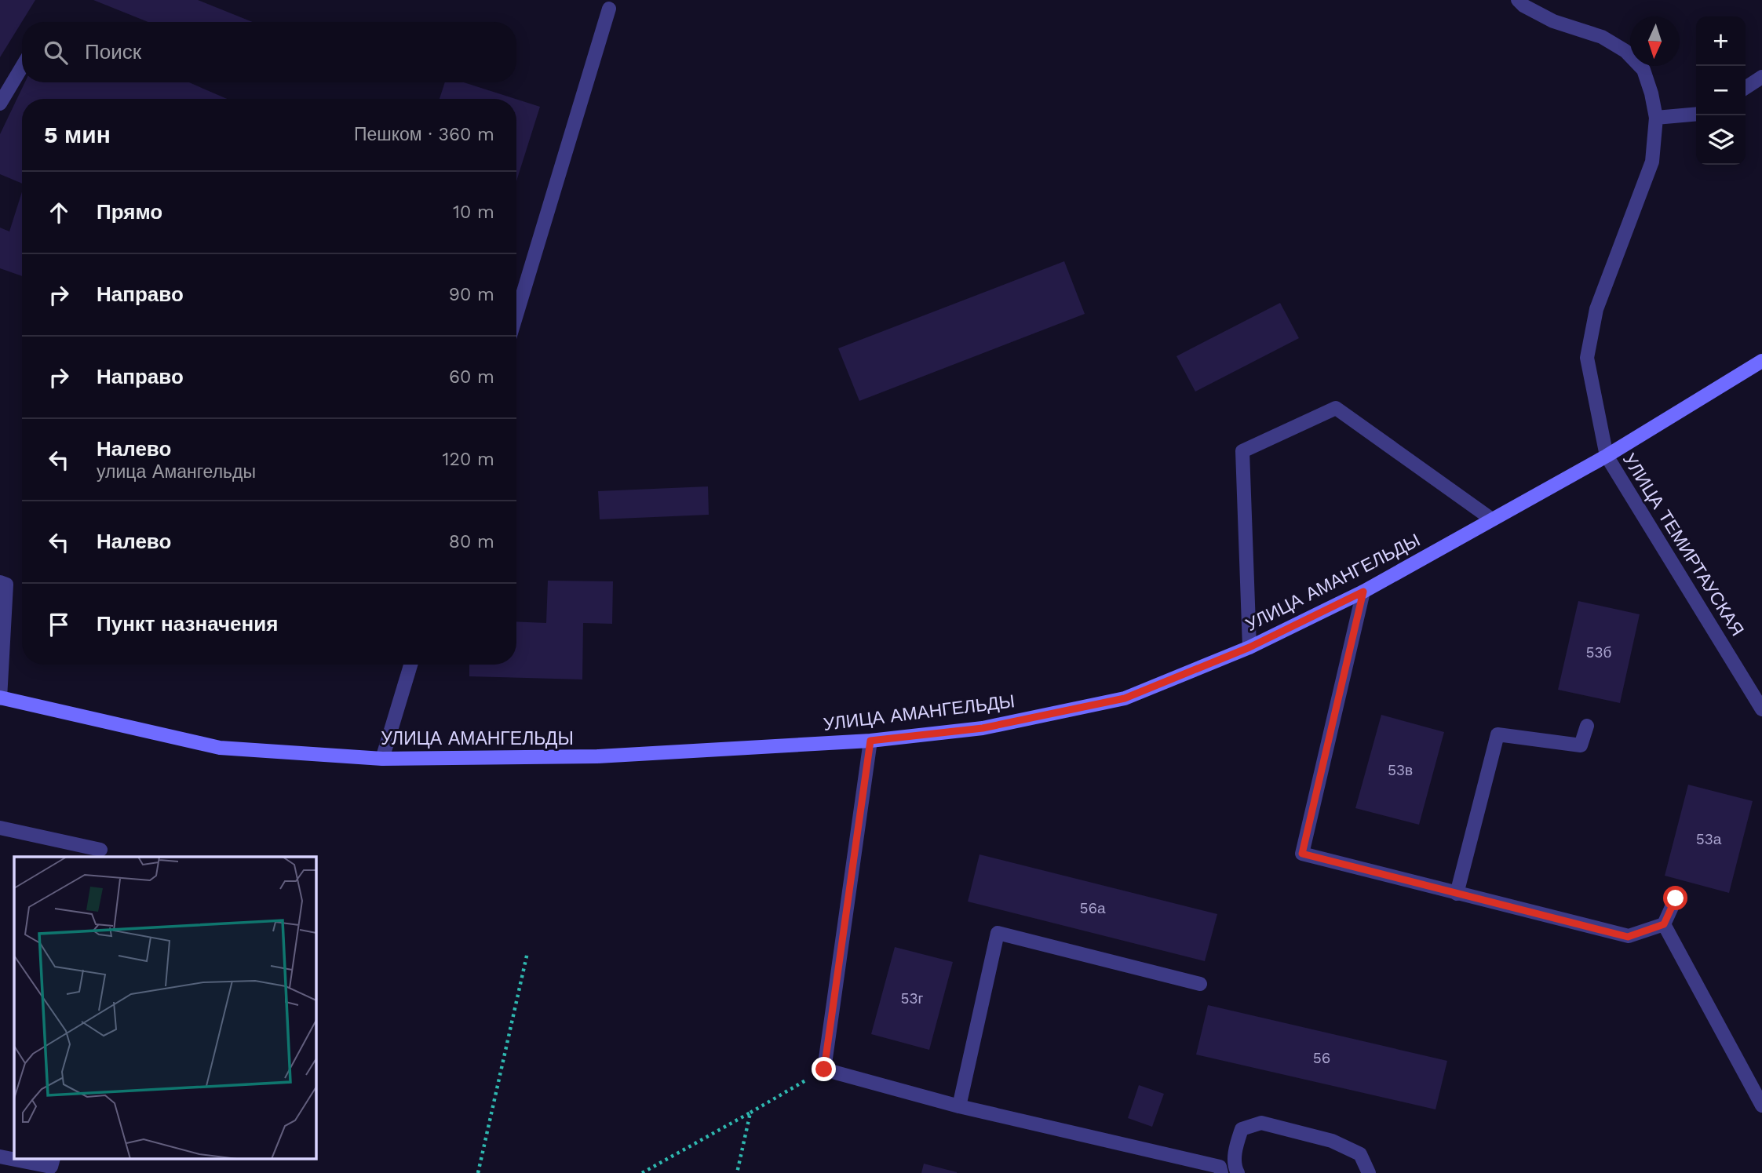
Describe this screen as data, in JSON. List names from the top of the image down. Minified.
{"streets":{"street":["УЛИЦА ТЕМИРТАУСКАЯ","УЛИЦА АМАНГЕЛЬДЫ"]},"crossings":[["УЛИЦА ТЕМИРТАУСКАЯ","УЛИЦА АМАНГЕЛЬДЫ"]],"house_numbers":["53б","53в","53а","56а","53г","56"],"north":"bottom","page":{"map_buttons":["+","−"],"search":"Поиск","heading":["5 мин","Пешком · 360 m"],"list":[["Прямо","10 m"],["Направо","90 m"],["Направо","60 m"],["Налево","улица Амангельды","120 m"],["Налево","80 m"],"Пункт назначения"]}}
